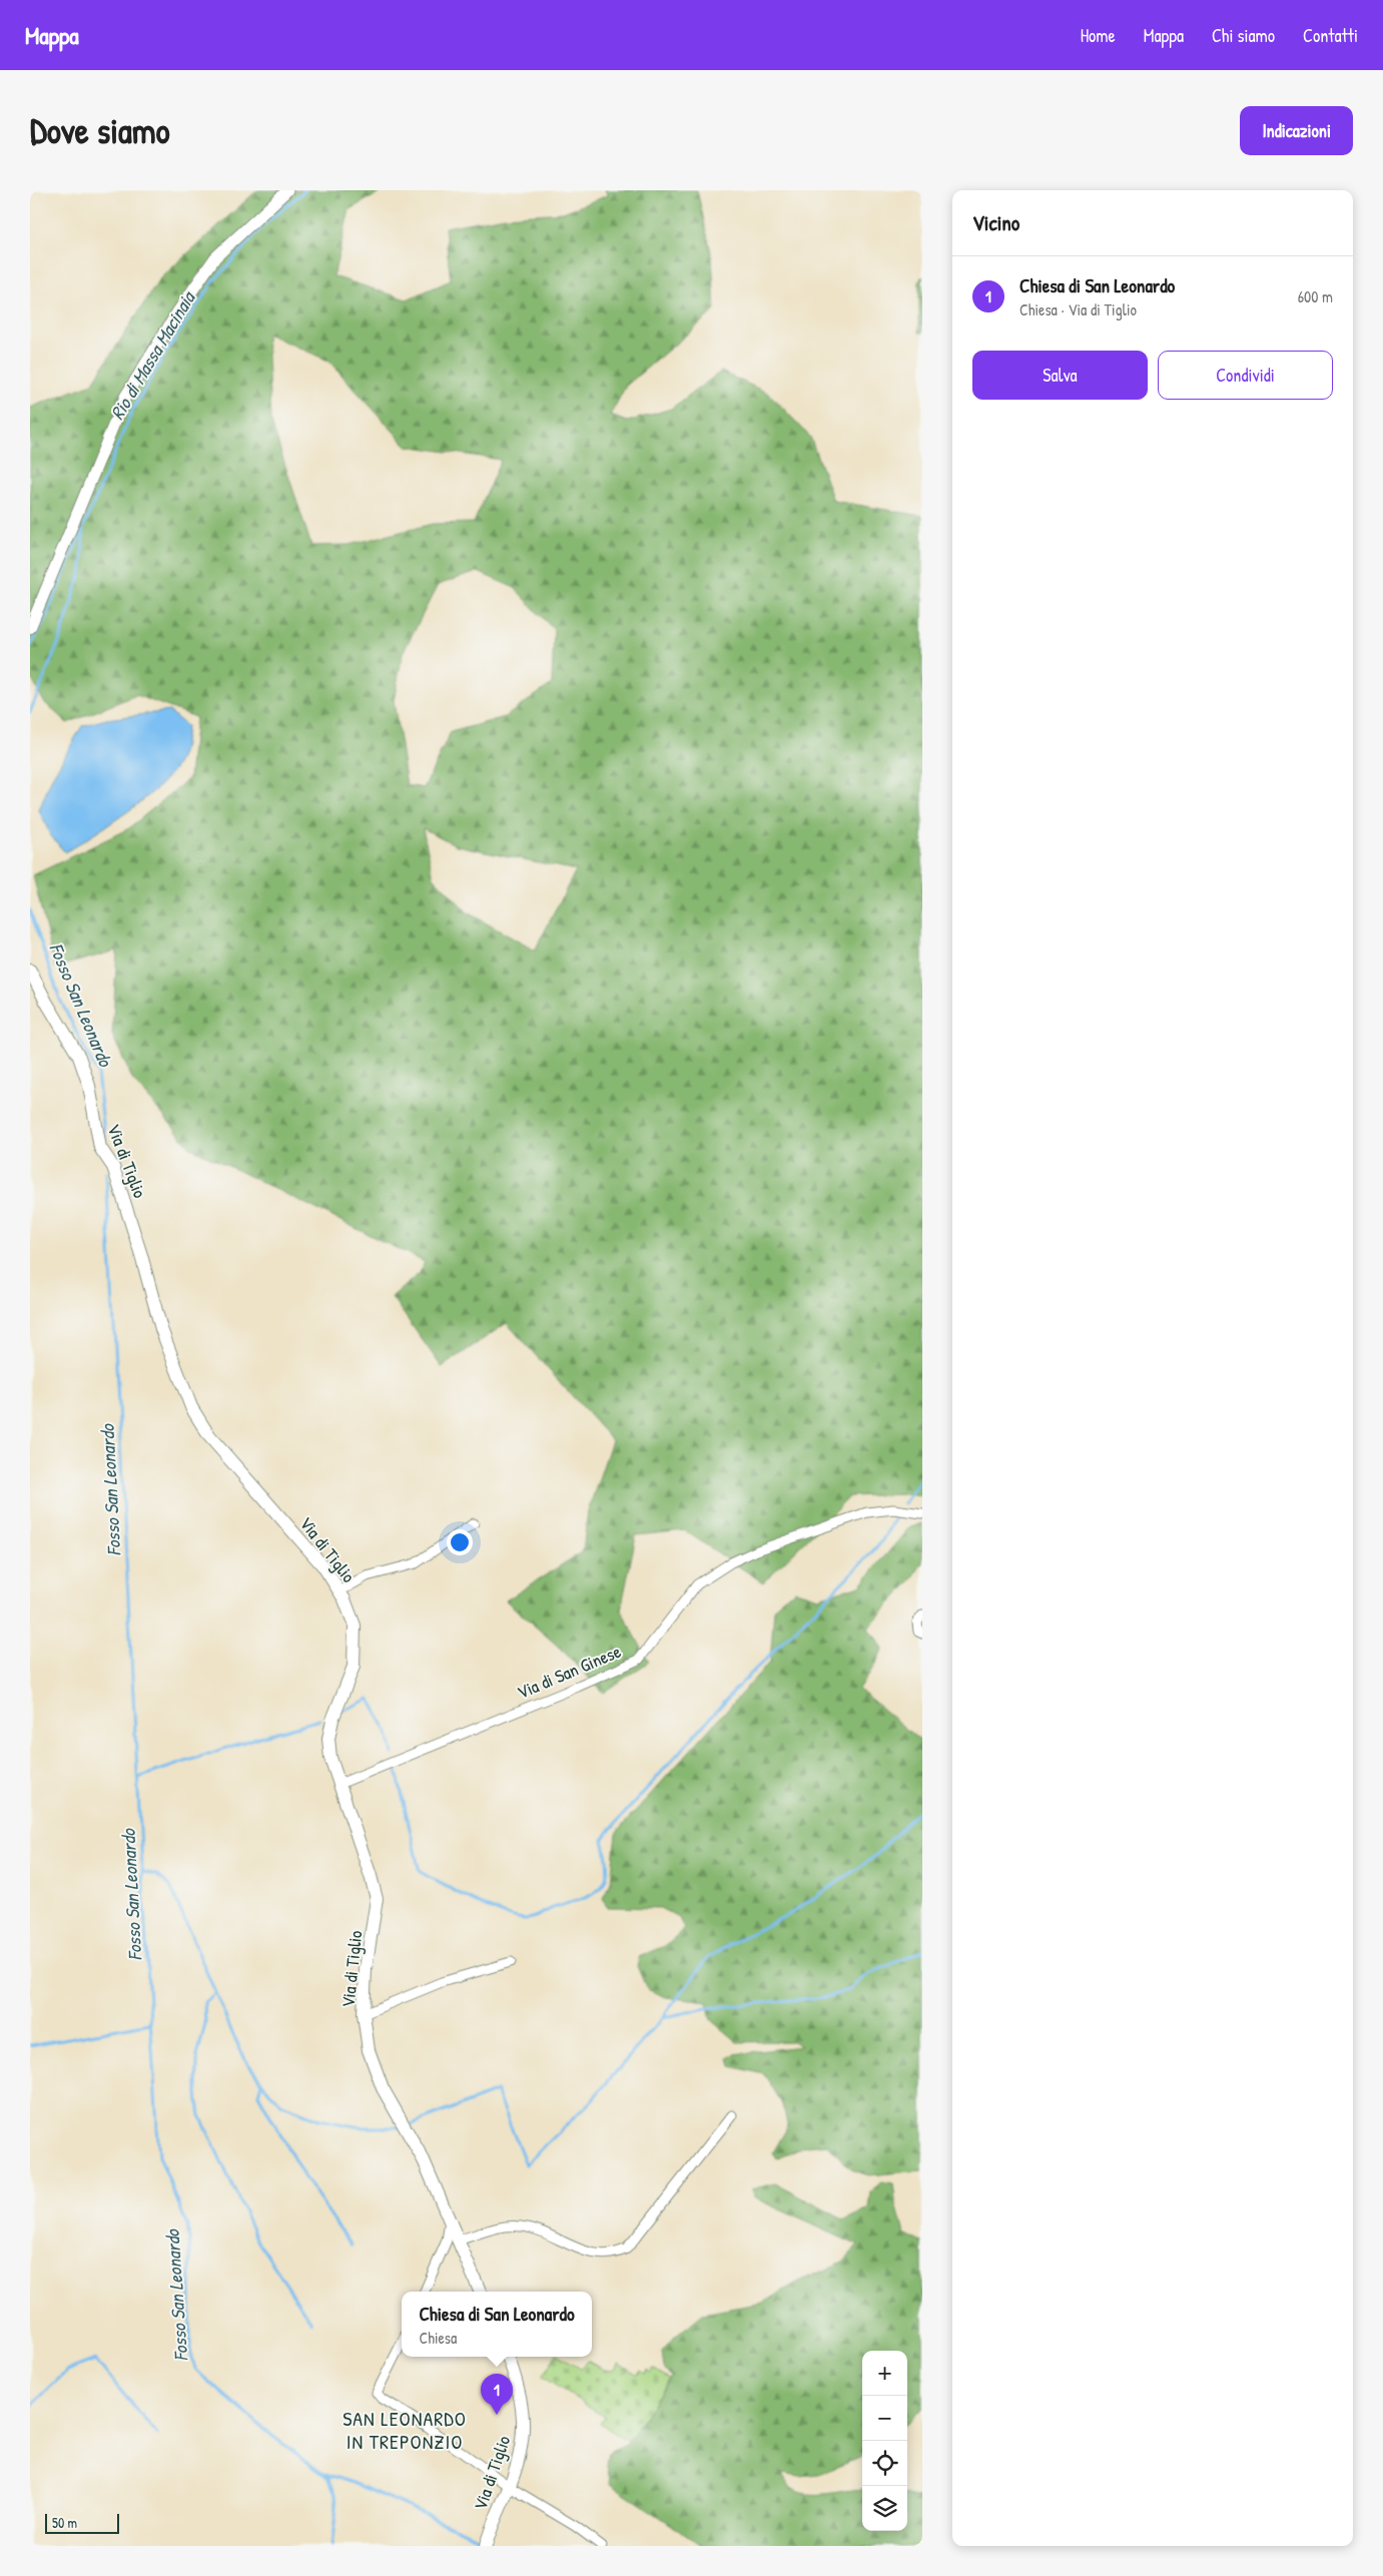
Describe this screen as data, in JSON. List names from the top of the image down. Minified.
{"streets":{"main road":["Via di Tiglio"],"street":["Via di San Ginese"]},"crossings":[["Via di Tiglio","Via di San Ginese"]],"districts":["SAN LEONARDO IN TREPONZIO"],"water":["Rio di Massa Macinaia","Fosso San Leonardo"],"scale_bar":"50 m","page":{"header":"Mappa","nav":["Home","Mappa","Chi siamo","Contatti"],"buttons":["Indicazioni",["Salva","Condividi"]],"title":"Dove siamo","heading":"Vicino","list":[{"mark":"1","name":"Chiesa di San Leonardo","note":"Chiesa · Via di Tiglio","value":"600 m"}],"popup":["Chiesa di San Leonardo","Chiesa"],"map_buttons":["+","−"],"pins":"1","scale":"50 m"}}
